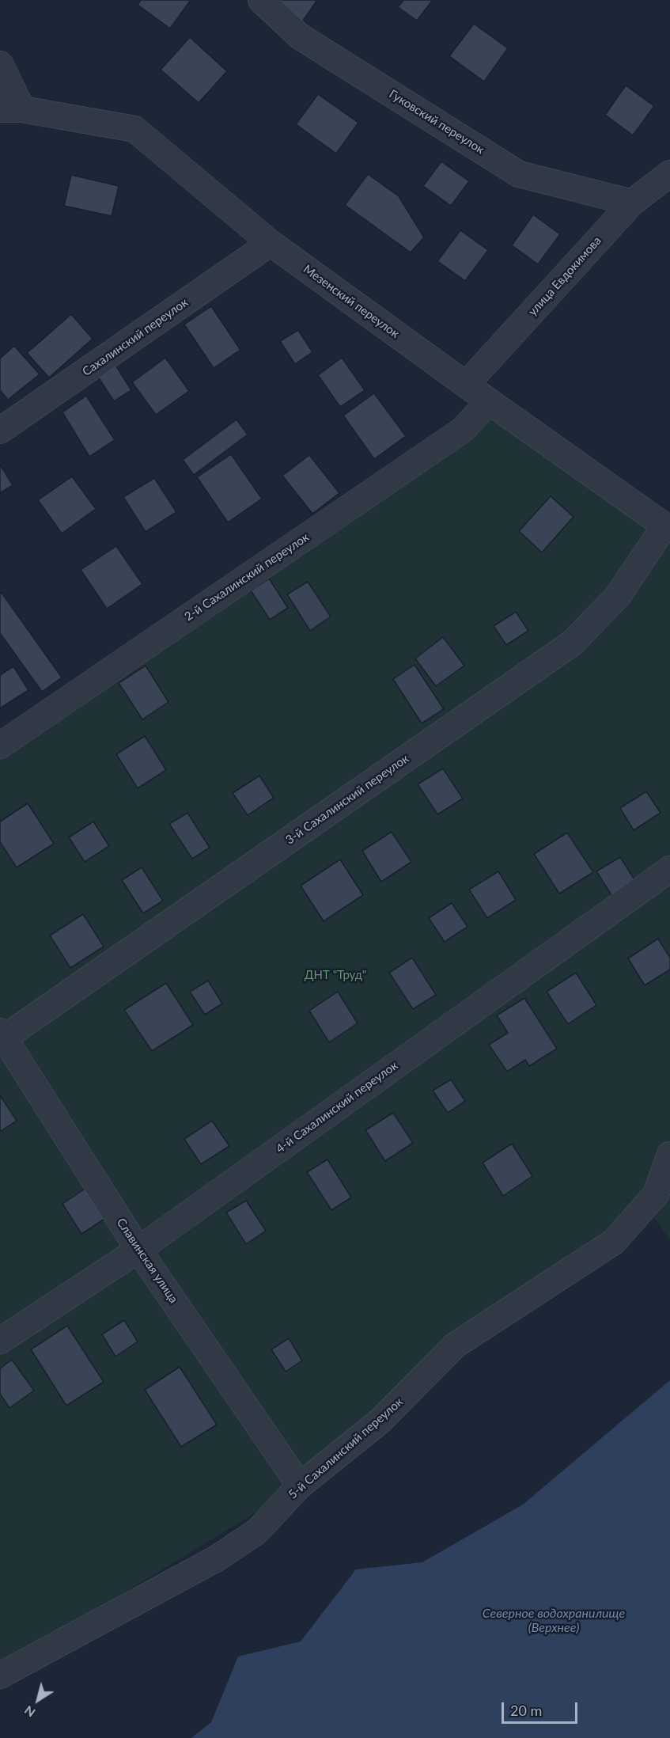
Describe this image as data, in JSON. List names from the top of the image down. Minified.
{"streets":{"street":["Гуковский переулок","улица Евдокимова","Мезенский переулок","Сахалинский переулок","2-й Сахалинский переулок","3-й Сахалинский переулок","4-й Сахалинский переулок","Славинская улица","5-й Сахалинский переулок"]},"crossings":[["Гуковский переулок","улица Евдокимова"],["улица Евдокимова","Мезенский переулок"],["Мезенский переулок","Сахалинский переулок"],["Мезенский переулок","2-й Сахалинский переулок"],["Мезенский переулок","3-й Сахалинский переулок"],["3-й Сахалинский переулок","Славинская улица"],["4-й Сахалинский переулок","Славинская улица"],["Славинская улица","5-й Сахалинский переулок"]],"water":["Северное водохранилище (Верхнее)"],"parks":["ДНТ \"Труд\""],"scale_bar":"20 m","north":"bottom left"}
